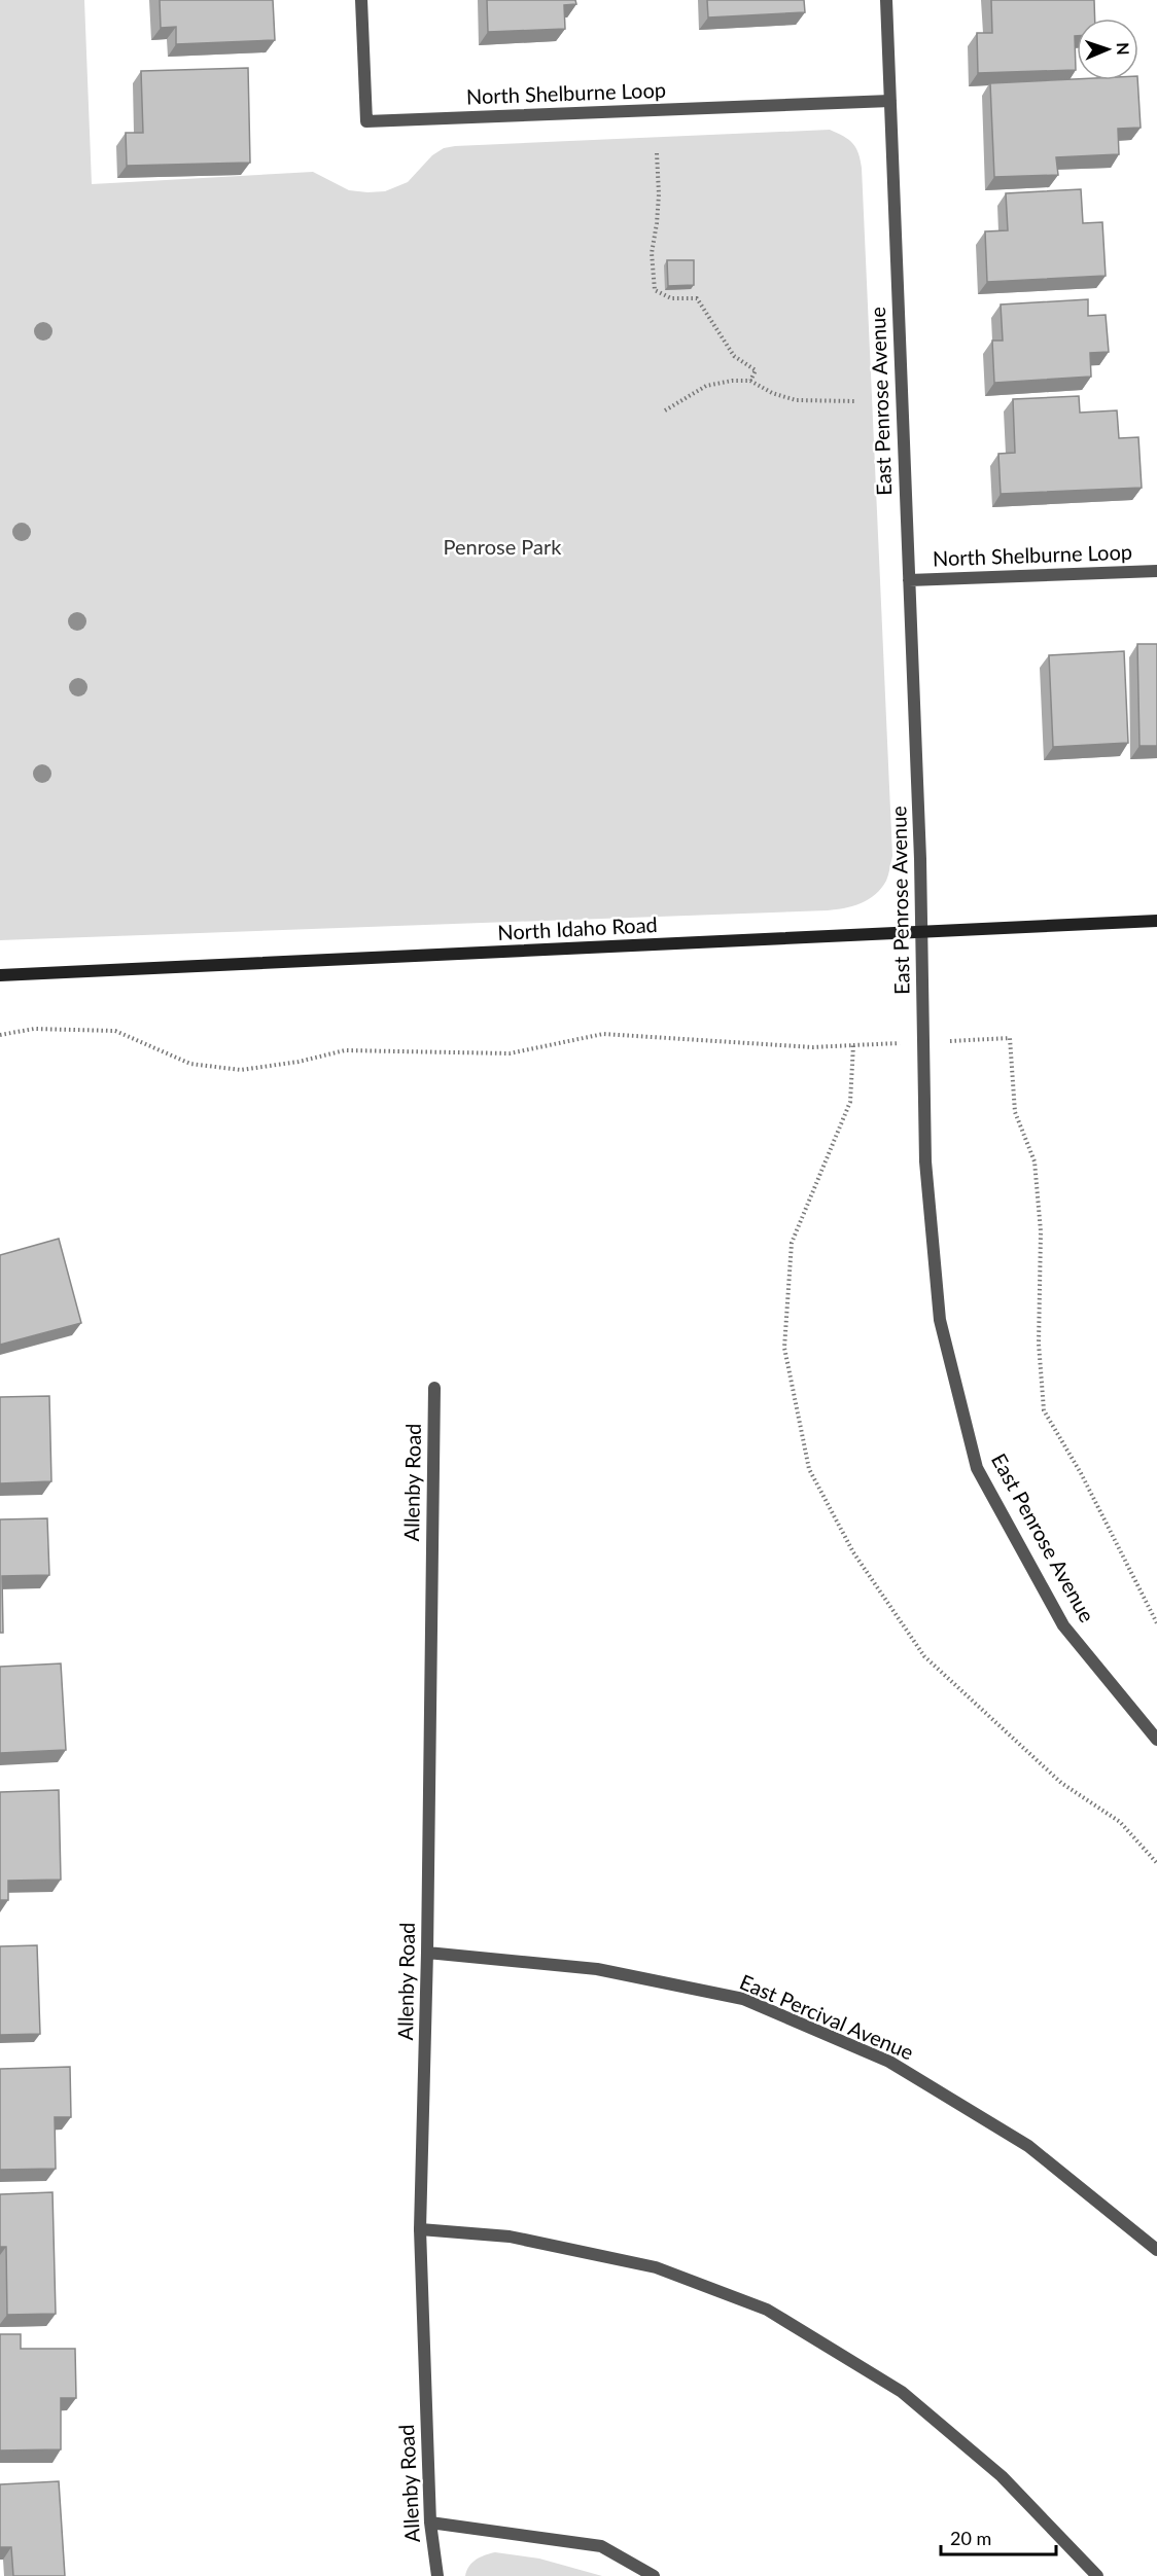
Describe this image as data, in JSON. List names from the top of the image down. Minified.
{"streets":{"main road":["North Idaho Road"],"street":["North Shelburne Loop","East Penrose Avenue","Allenby Road","East Percival Avenue"]},"crossings":[["North Shelburne Loop","East Penrose Avenue"],["East Penrose Avenue","North Idaho Road"],["Allenby Road","East Percival Avenue"]],"parks":["Penrose Park"],"scale_bar":"20 m","north":"right"}
